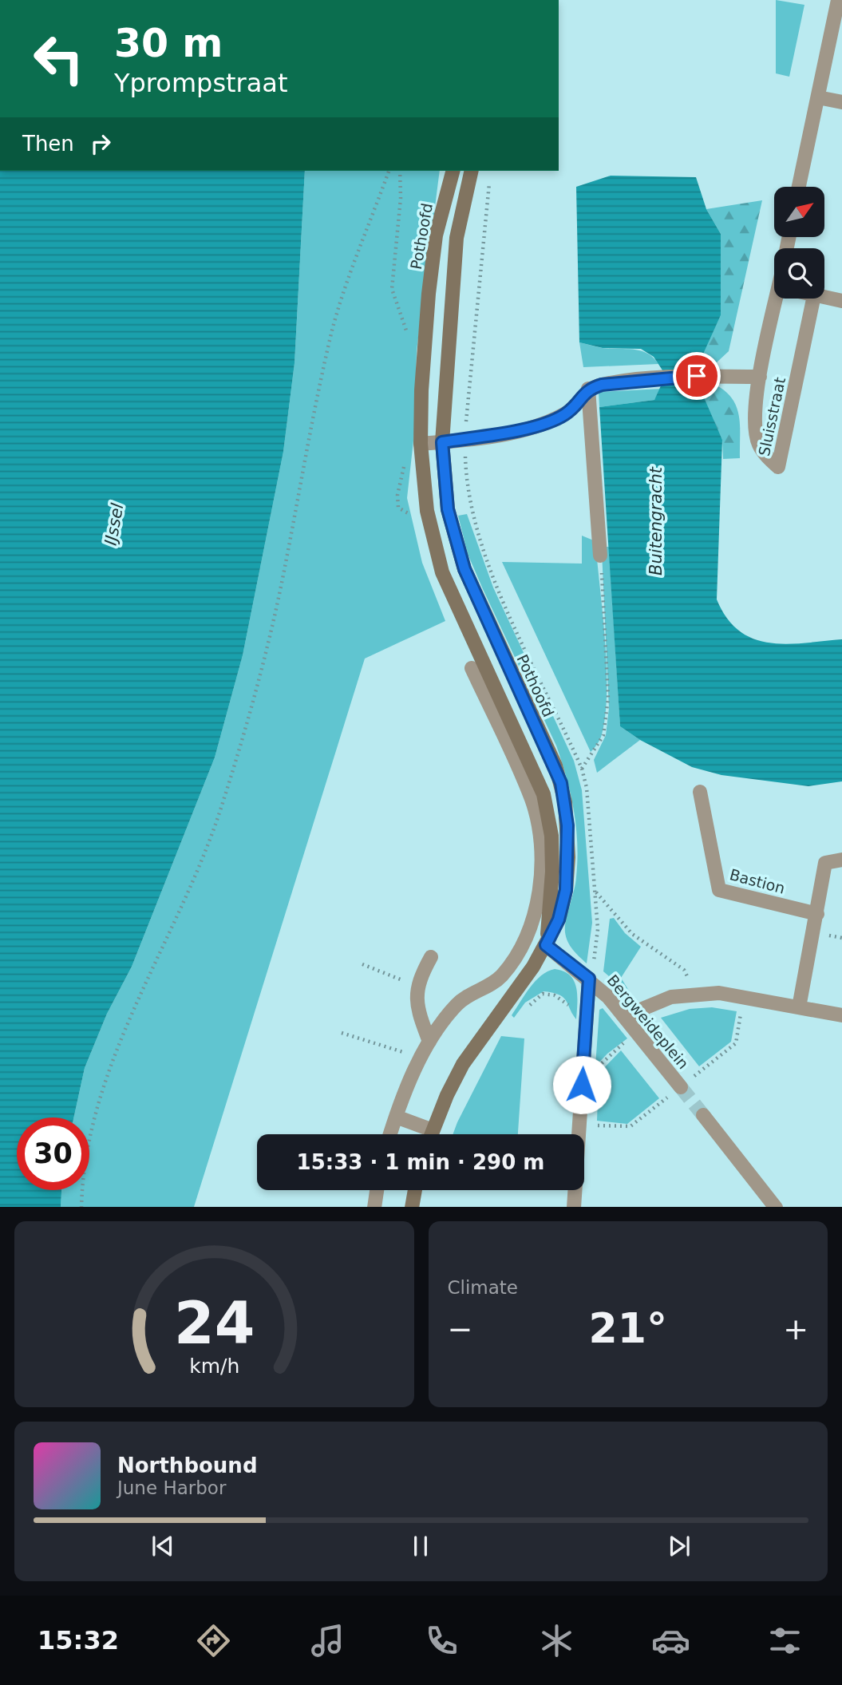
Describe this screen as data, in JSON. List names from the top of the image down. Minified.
{"streets":{"street":["Pothoofd","Sluisstraat","Bastion","Bergweideplein"]},"crossings":[["Pothoofd","Bergweideplein"]],"water":["Buitengracht","IJssel"],"north":"top right","page":{"turn":["30 m","Yprompstraat"],"then":"Then","limit":"30","trip":"15:33 · 1 min · 290 m","tile":"Climate","heat":["−","21°","+"],"song":["Northbound","June Harbor"],"tabs":"15:32","gauge":["24","km/h"]}}
